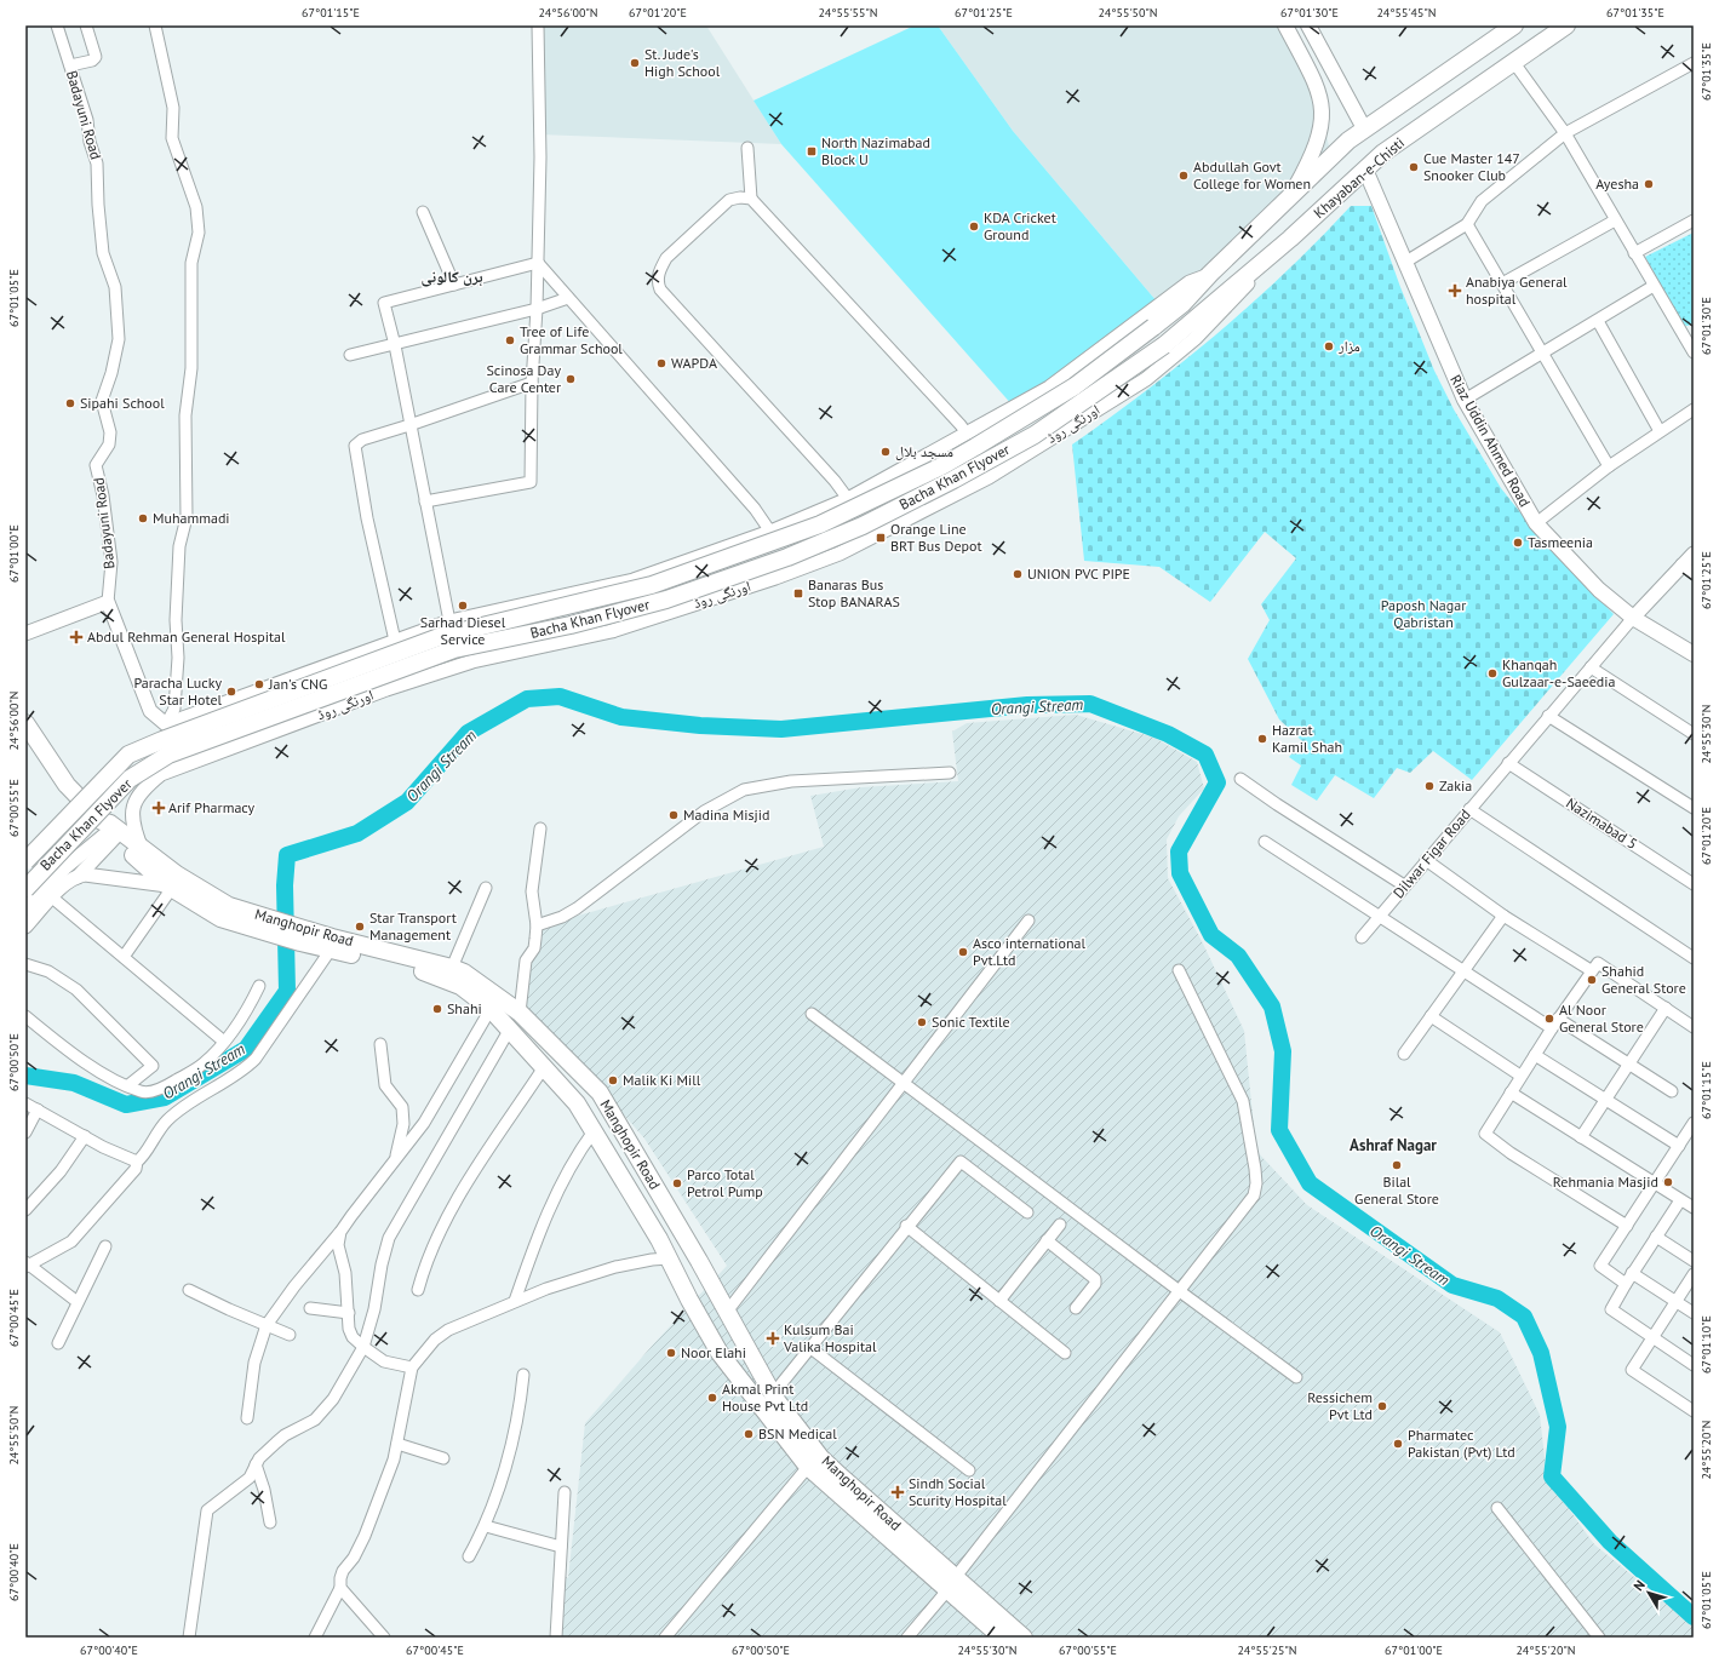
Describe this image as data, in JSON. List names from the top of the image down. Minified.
{"streets":{"main road":["Khayaban-e-Chisti","Riaz Uddin Ahmed Road","Bacha Khan Flyover","Manghopir Road"],"street":["Badayuni Road","اورنگی روڈ","Nazimabad 5","Dilwar Figar Road"]},"crossings":[["Khayaban-e-Chisti","اورنگی روڈ"],["Khayaban-e-Chisti","Riaz Uddin Ahmed Road"],["Khayaban-e-Chisti","Bacha Khan Flyover"],["اورنگی روڈ","Manghopir Road"],["Riaz Uddin Ahmed Road","Dilwar Figar Road"],["Nazimabad 5","Dilwar Figar Road"]],"districts":["ہرن کالونی","Ashraf Nagar"],"water":["Orangi Stream"],"parks":["Paposh Nagar Qabristan"],"places":{"other":["St. Jude's High School","Cue Master 147 Snooker Club","Abdullah Govt College for Women","Ayesha","KDA Cricket Ground","Tree of Life Grammar School","مزار","WAPDA","Scinosa Day Care Center","Sipahi School","مسجد بلال","Muhammadi","Tasmeenia","UNION PVC PIPE","Sarhad Diesel Service","Khanqah Gulzaar-e-Saeedia","Jan's CNG","Paracha Lucky Star Hotel","Hazrat Kamil Shah","Zakia","Madina Misjid","Star Transport Management","Asco international Pvt.Ltd","Shahid General Store","Shahi","Al Noor General Store","Sonic Textile","Malik Ki Mill","Bilal General Store","Rehmania Masjid","Parco Total Petrol Pump","Noor Elahi","Akmal Print House Pvt Ltd","Ressichem Pvt Ltd","BSN Medical","Pharmatec Pakistan (Pvt) Ltd"],"transit":["North Nazimabad Block U","Orange Line BRT Bus Depot","Banaras Bus Stop BANARAS"],"health":["Anabiya General hospital","Abdul Rehman General Hospital","Arif Pharmacy","Kulsum Bai Valika Hospital","Sindh Social Scurity Hospital"]},"north":"top left","coordinates":["67°01'15\"E","24°56'00\"N","67°01'20\"E","24°55'55\"N","67°01'25\"E","24°55'50\"N","67°01'30\"E","24°55'45\"N","67°01'35\"E","67°01'05\"E","67°01'00\"E","24°55'30\"N","67°00'55\"E","67°00'50\"E","67°00'45\"E","67°01'10\"E","24°55'20\"N","67°00'40\"E","24°55'25\"N"]}
